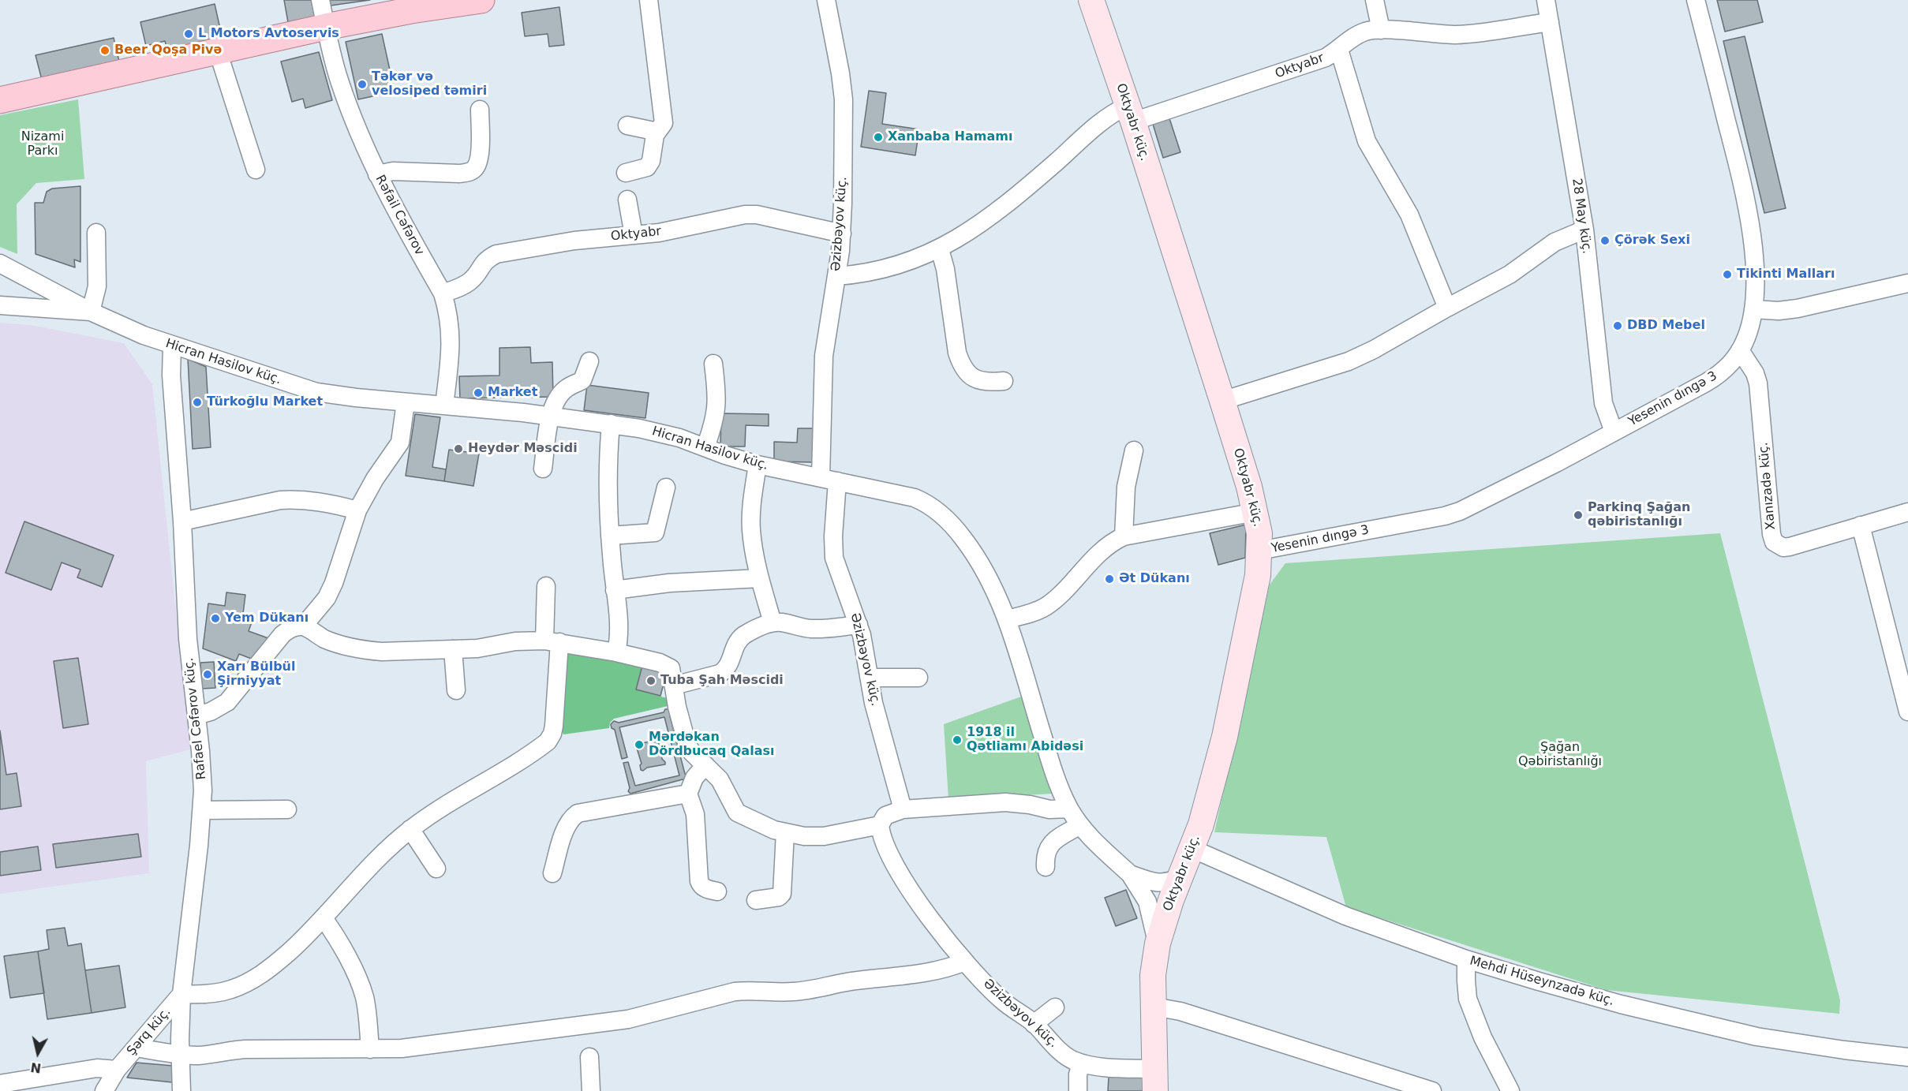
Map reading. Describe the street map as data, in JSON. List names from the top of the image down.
{
  "streets": {
    "street": [
      "Oktyabr",
      "Oktyabr küç.",
      "Rəfail Cəfərov",
      "28 May küç.",
      "Əzizbəyov küç.",
      "Hicran Hasilov küç.",
      "Yesenin dıngə 3",
      "Xanızadə küç.",
      "Rafael Cəfərov küç.",
      "Mehdi Hüseynzadə küç.",
      "Şərq küç."
    ]
  },
  "crossings": [
    ["Oktyabr", "Oktyabr küç."],
    ["Oktyabr", "Rəfail Cəfərov"],
    ["Oktyabr", "28 May küç."],
    ["Oktyabr", "Əzizbəyov küç."],
    ["Oktyabr küç.", "Əzizbəyov küç."],
    ["Oktyabr küç.", "Yesenin dıngə 3"],
    ["Oktyabr küç.", "Mehdi Hüseynzadə küç."],
    ["Rəfail Cəfərov", "Hicran Hasilov küç."],
    ["28 May küç.", "Yesenin dıngə 3"],
    ["Əzizbəyov küç.", "Hicran Hasilov küç."],
    ["Hicran Hasilov küç.", "Rafael Cəfərov küç."],
    ["Yesenin dıngə 3", "Xanızadə küç."],
    ["Rafael Cəfərov küç.", "Şərq küç."]
  ],
  "parks": ["Nizami Parkı", "Şağan Qəbiristanlığı"],
  "places": [
    "L Motors Avtoservis",
    "Beer Qoşa Pivə",
    "Təkər və velosiped təmiri",
    "Xanbaba Hamamı",
    "Çörək Sexi",
    "Tikinti Malları",
    "DBD Mebel",
    "Market",
    "Türkoğlu Market",
    "Heydər Məscidi",
    "Parkinq Şağan qəbiristanlığı",
    "Ət Dükanı",
    "Yem Dükanı",
    "Xarı Bülbül Şirniyyat",
    "Tuba Şah Məscidi",
    "1918 il Qətliamı Abidəsi",
    "Mərdəkan Dördbucaq Qalası"
  ],
  "north": "bottom"
}
